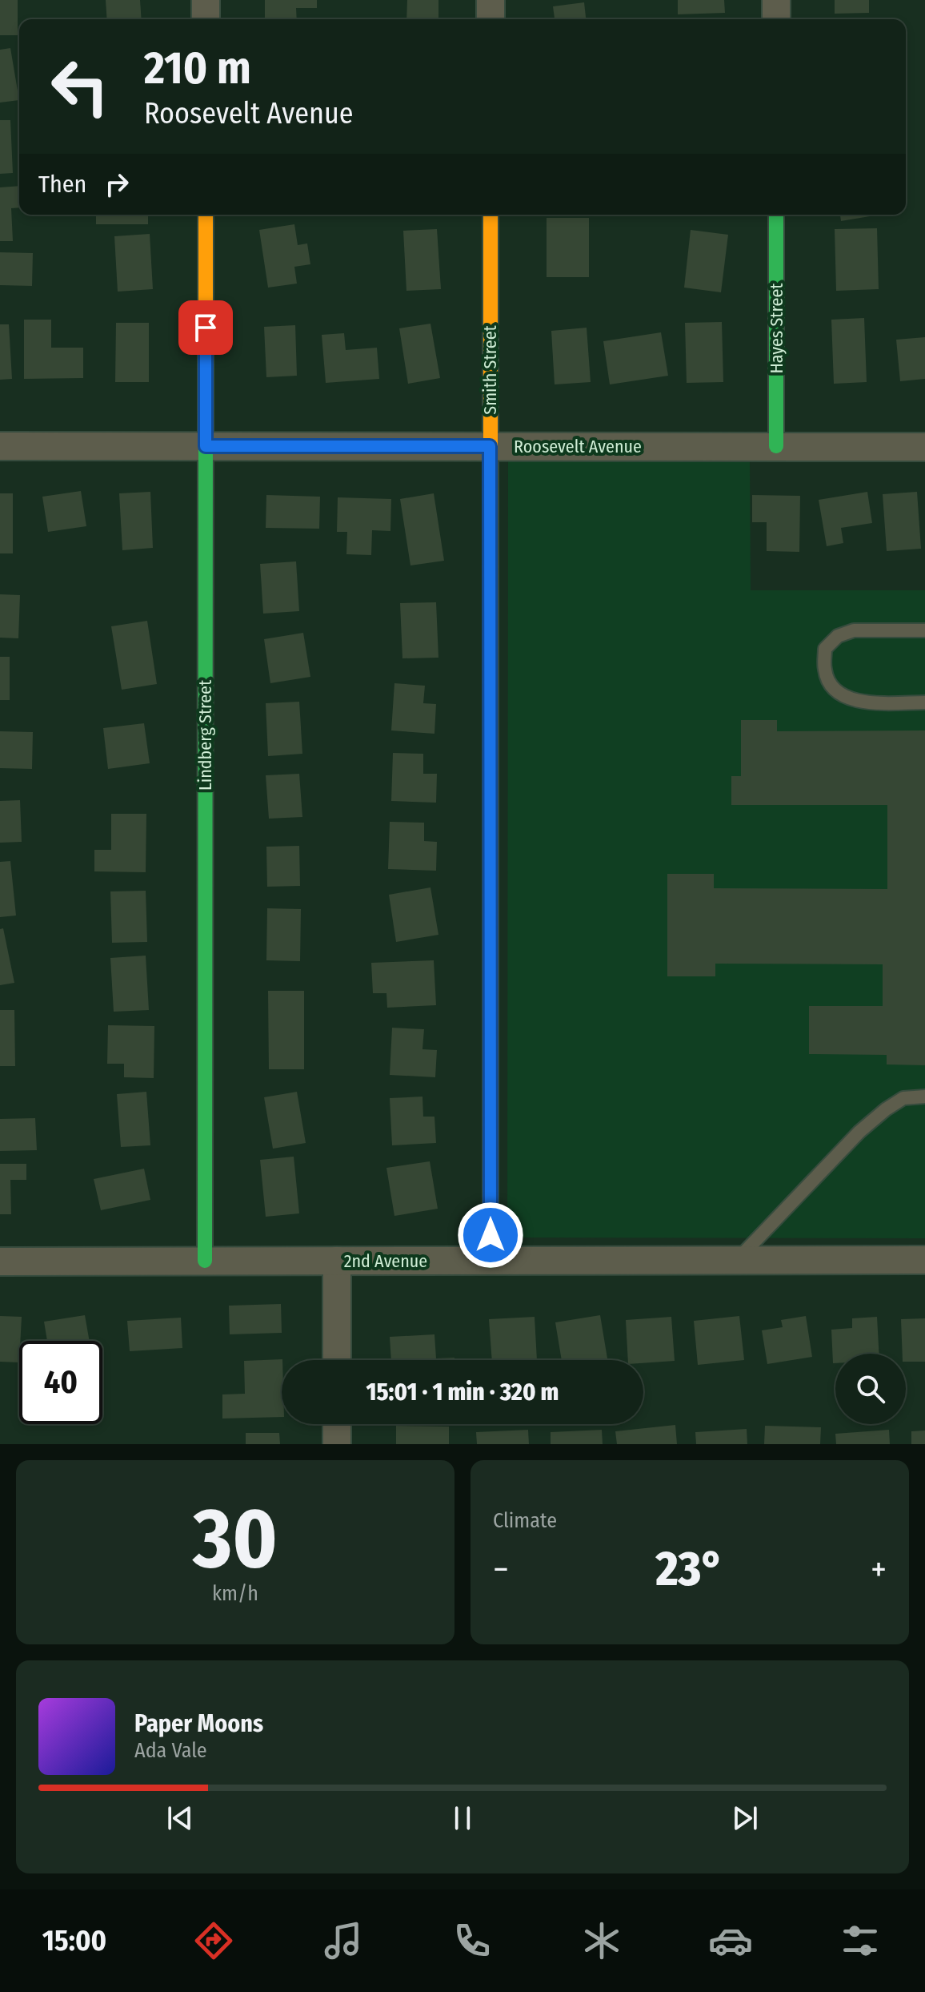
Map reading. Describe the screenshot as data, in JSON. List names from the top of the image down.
{
  "streets": {
    "street": [
      "Hayes Street",
      "Smith Street",
      "Roosevelt Avenue",
      "Lindberg Street",
      "2nd Avenue"
    ]
  },
  "crossings": [
    ["Hayes Street", "Roosevelt Avenue"],
    ["Smith Street", "Roosevelt Avenue"],
    ["Smith Street", "2nd Avenue"],
    ["Roosevelt Avenue", "Lindberg Street"],
    ["Lindberg Street", "2nd Avenue"]
  ],
  "page": {
    "turn": ["210 m", "Roosevelt Avenue"],
    "then": "Then",
    "limit": "40",
    "trip": "15:01 · 1 min · 320 m",
    "tile": [
      ["30", "km/h"],
      "Climate"
    ],
    "heat": ["−", "23°", "+"],
    "song": ["Paper Moons", "Ada Vale"],
    "tabs": "15:00"
  }
}
